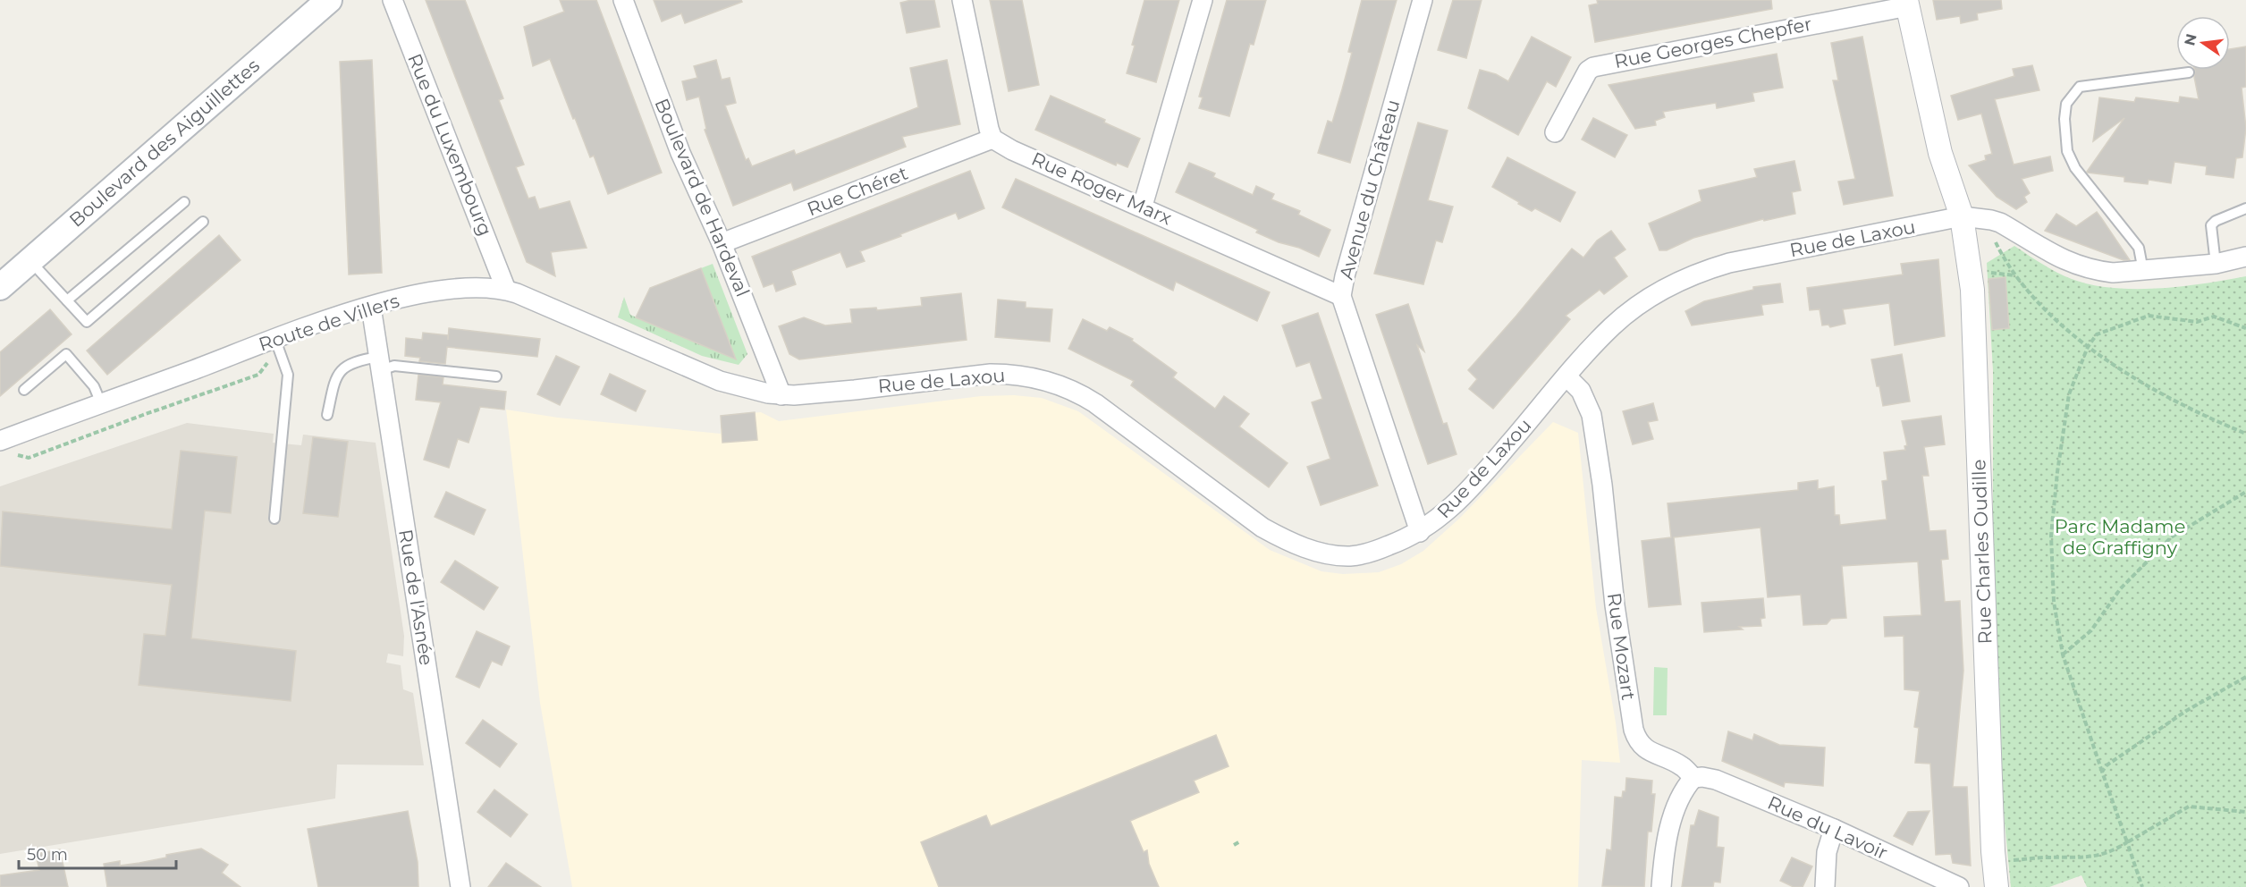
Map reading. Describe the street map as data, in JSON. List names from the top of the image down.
{
  "streets": {
    "main road": ["Boulevard des Aiguillettes"],
    "street": [
      "Rue Georges Chepfer",
      "Rue du Luxembourg",
      "Rue Roger Marx",
      "Avenue du Château",
      "Rue Chéret",
      "Boulevard de Hardeval",
      "Rue de Laxou",
      "Route de Villers",
      "Rue Charles Oudille",
      "Rue de l'Asnée",
      "Rue Mozart",
      "Rue du Lavoir"
    ]
  },
  "crossings": [
    ["Rue Georges Chepfer", "Rue Charles Oudille"],
    ["Rue du Luxembourg", "Route de Villers"],
    ["Rue Roger Marx", "Avenue du Château"],
    ["Rue Roger Marx", "Rue Chéret"],
    ["Avenue du Château", "Rue de Laxou"],
    ["Rue Chéret", "Boulevard de Hardeval"],
    ["Boulevard de Hardeval", "Rue de Laxou"],
    ["Boulevard de Hardeval", "Route de Villers"],
    ["Rue de Laxou", "Route de Villers"],
    ["Rue de Laxou", "Rue Charles Oudille"],
    ["Rue de Laxou", "Rue Mozart"],
    ["Route de Villers", "Rue de l'Asnée"],
    ["Rue Mozart", "Rue du Lavoir"]
  ],
  "parks": ["Parc Madame de Graffigny"],
  "scale_bar": "50 m",
  "north": "left"
}
